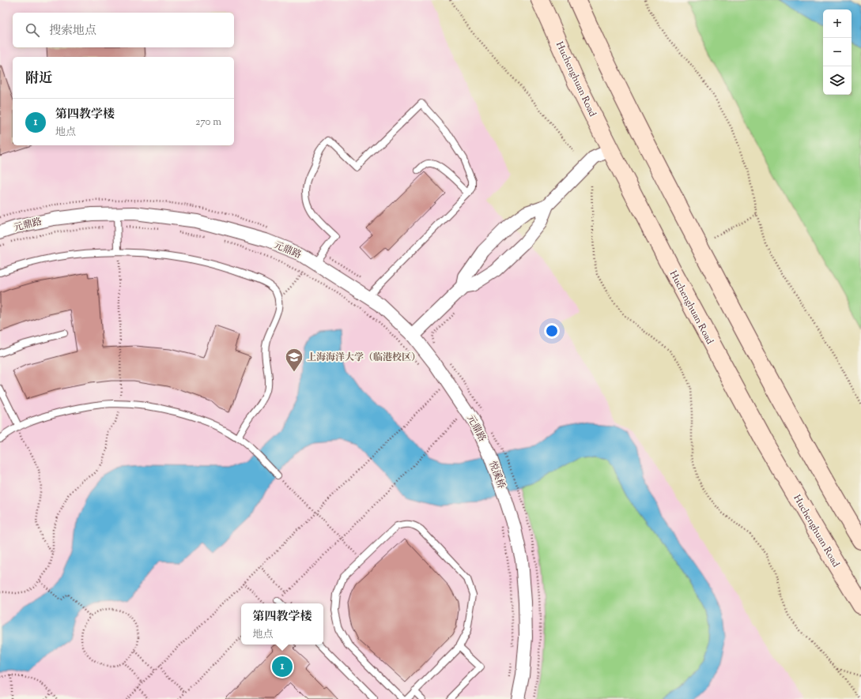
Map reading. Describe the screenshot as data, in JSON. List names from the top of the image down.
{
  "streets": {
    "main road": ["Huchenghuan Road"],
    "street": ["元鼎路", "悦溪桥"]
  },
  "crossings": [
    ["元鼎路", "悦溪桥"]
  ],
  "places": {
    "school or university": ["上海海洋大学（临港校区）"]
  },
  "page": {
    "map_buttons": ["+", "−"],
    "search": "搜索地点",
    "heading": "附近",
    "list": [
      {
        "mark": "1",
        "name": "第四教学楼",
        "note": "地点",
        "value": "270 m"
      }
    ],
    "popup": ["第四教学楼", "地点"],
    "pins": "1"
  }
}
